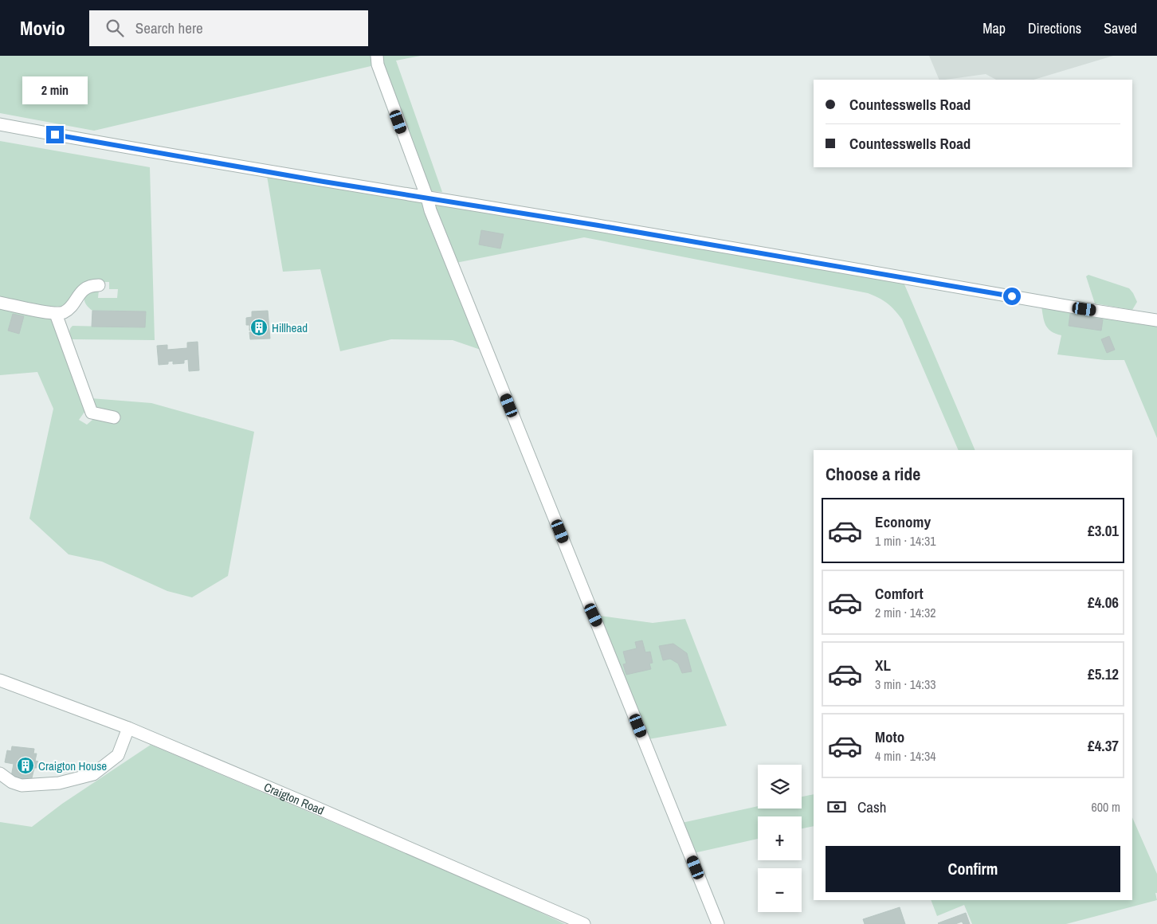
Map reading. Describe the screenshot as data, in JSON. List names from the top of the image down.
{
  "streets": {
    "street": ["Craigton Road"]
  },
  "places": {
    "building": ["Hillhead", "Craigton House"]
  },
  "page": {
    "header": "Movio",
    "search": "Search here",
    "nav": ["Map", "Directions", "Saved"],
    "bubble": "2 min",
    "banner": ["Countesswells Road", "Countesswells Road"],
    "heading": "Choose a ride",
    "list": [
      {
        "name": "Economy",
        "note": "1 min · 14:31",
        "value": "£3.01"
      },
      {
        "name": "Comfort",
        "note": "2 min · 14:32",
        "value": "£4.06"
      },
      {
        "name": "XL",
        "note": "3 min · 14:33",
        "value": "£5.12"
      },
      {
        "name": "Moto",
        "note": "4 min · 14:34",
        "value": "£4.37"
      }
    ],
    "map_buttons": ["+", "−"],
    "pay": ["Cash", "600 m"],
    "buttons": "Confirm"
  }
}
